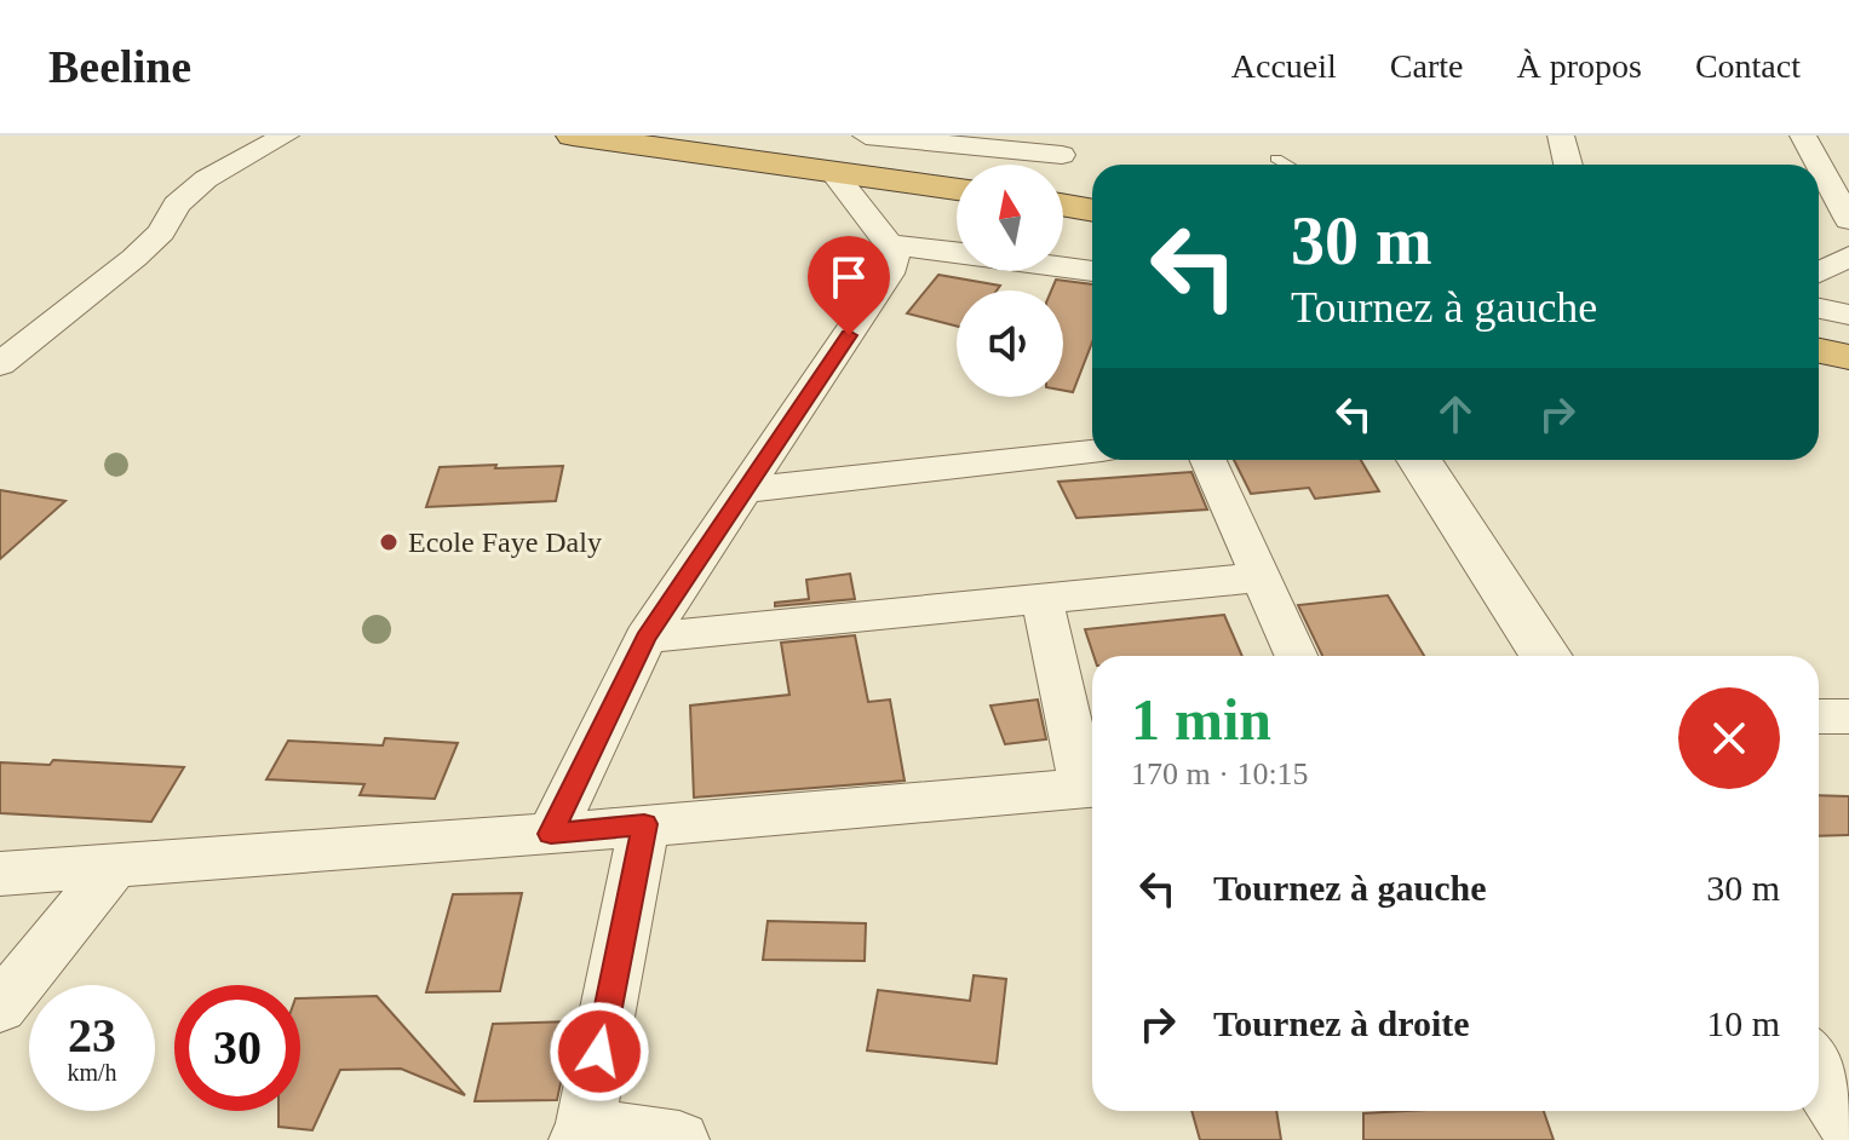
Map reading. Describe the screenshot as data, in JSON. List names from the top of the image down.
{
  "places": ["Ecole Faye Daly"],
  "north": "top",
  "page": {
    "header": "Beeline",
    "nav": [
      "Accueil",
      "Carte",
      "À propos",
      "Contact"
    ],
    "turn": ["30 m", "Tournez à gauche"],
    "heading": ["1 min", "170 m · 10:15"],
    "list": [
      {
        "name": "Tournez à gauche",
        "value": "30 m"
      },
      {
        "name": "Tournez à droite",
        "value": "10 m"
      }
    ],
    "speed": "23 km/h",
    "limit": "30"
  }
}
